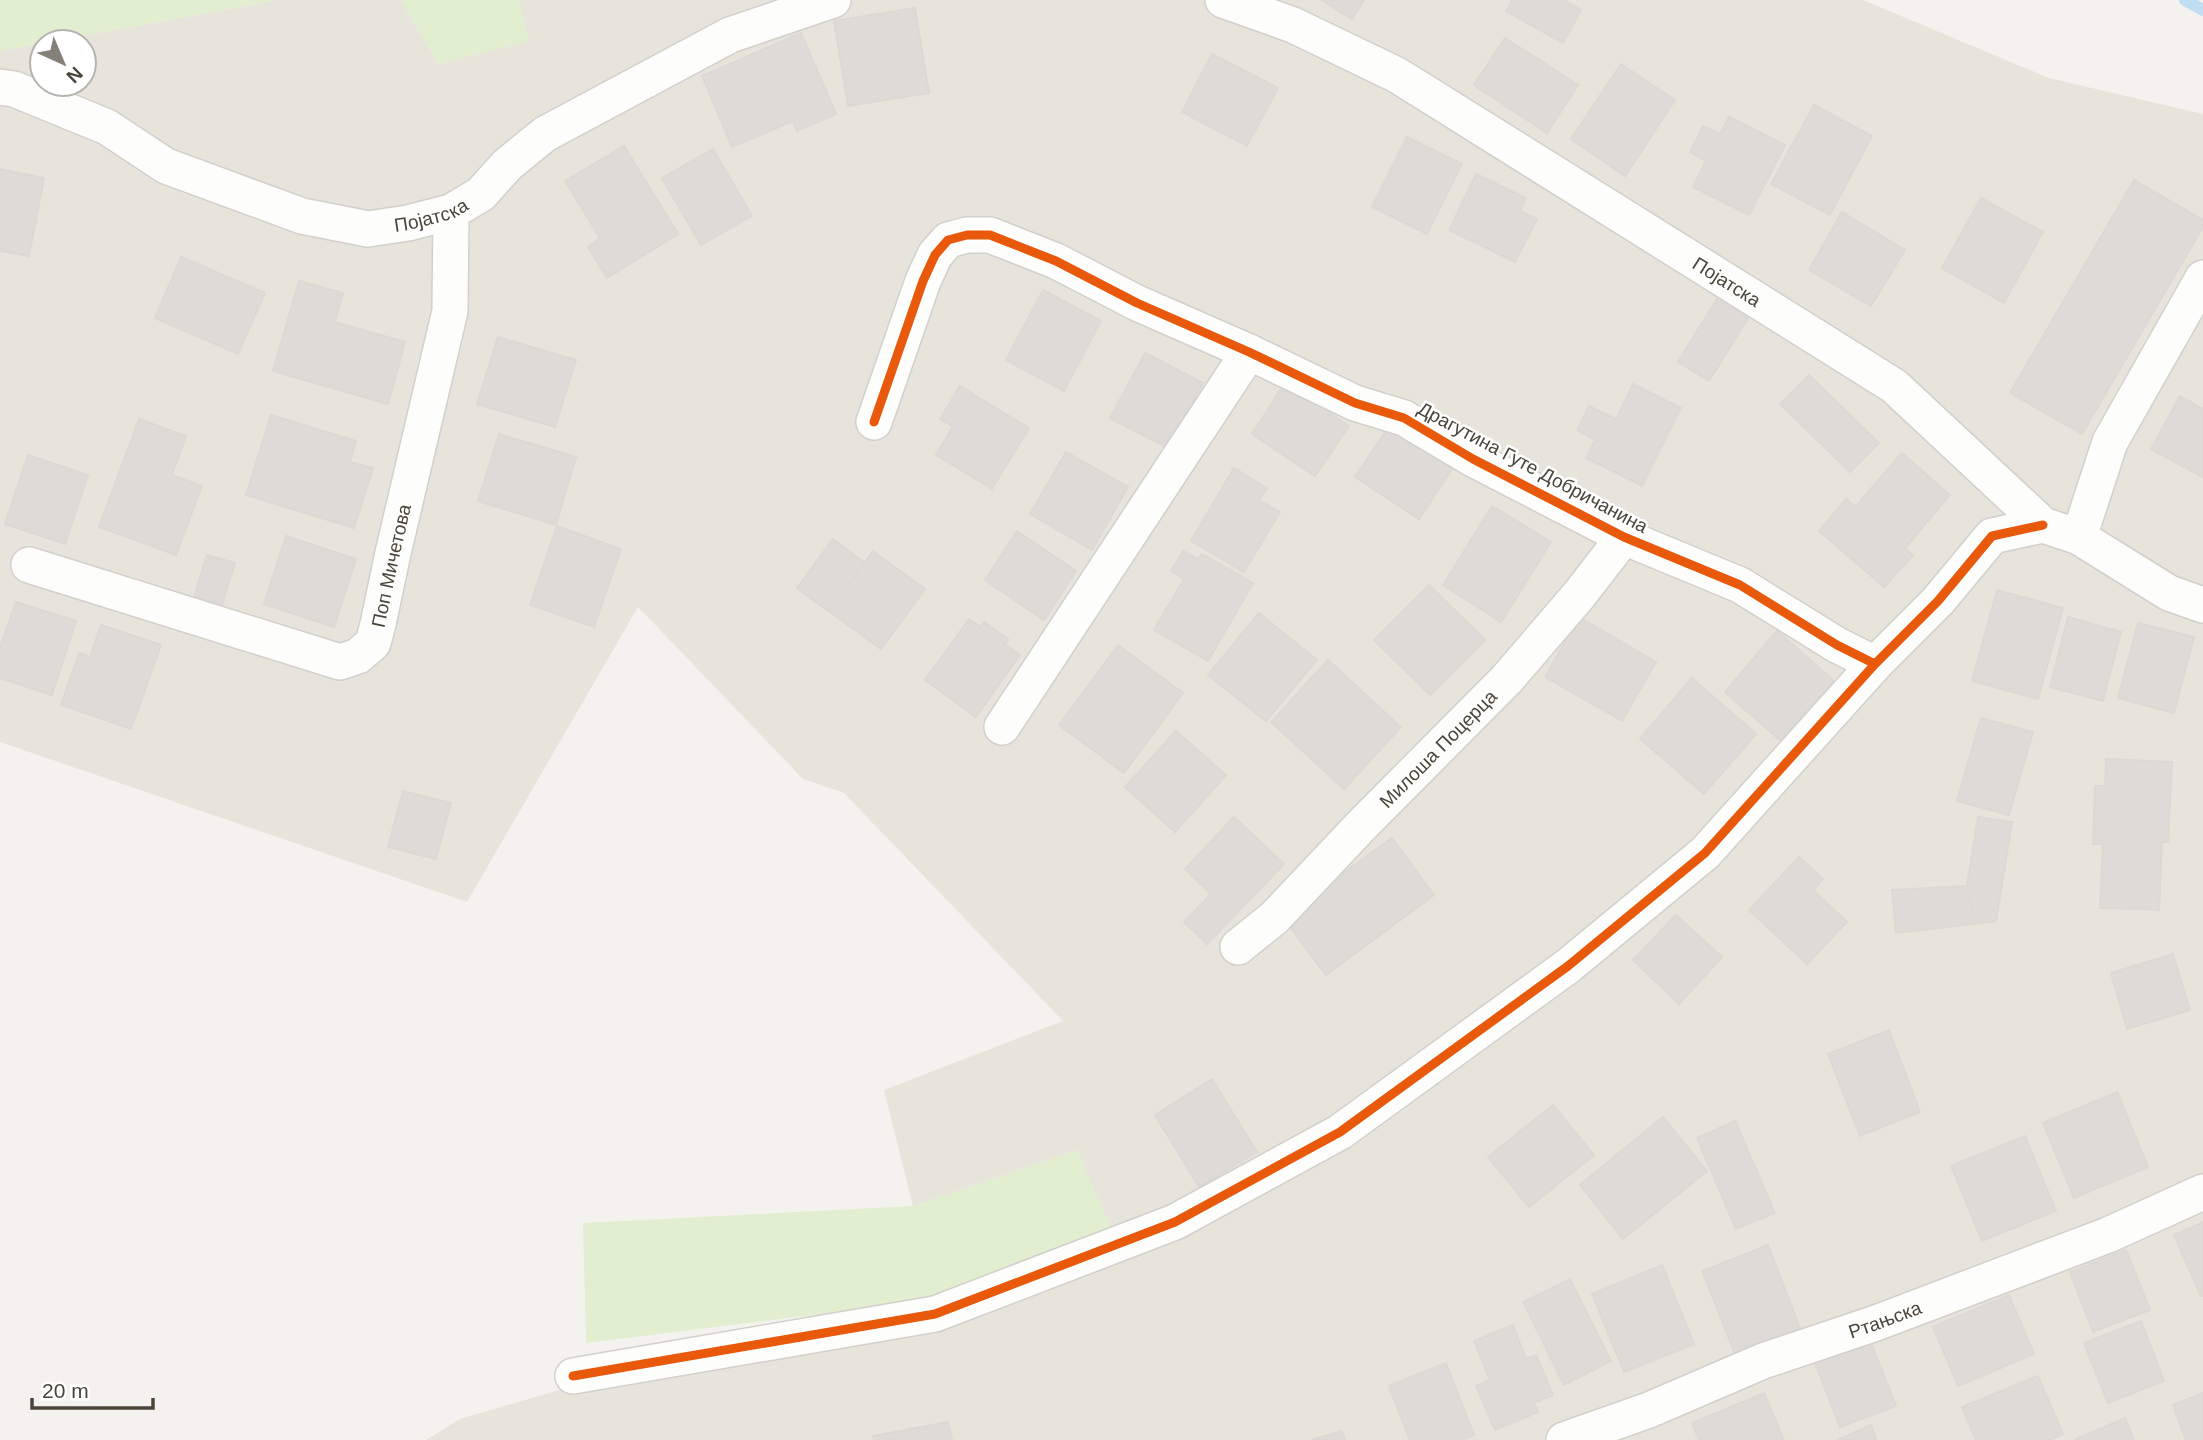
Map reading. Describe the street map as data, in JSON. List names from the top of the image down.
{
  "streets": {
    "street": [
      "Појатска",
      "Драгутина Гуте Добричанина",
      "Поп Мичетова",
      "Милоша Поцерца",
      "Ртањска"
    ]
  },
  "crossings": [
    ["Појатска", "Поп Мичетова"],
    ["Драгутина Гуте Добричанина", "Милоша Поцерца"]
  ],
  "scale_bar": "20 m",
  "north": "bottom right"
}
